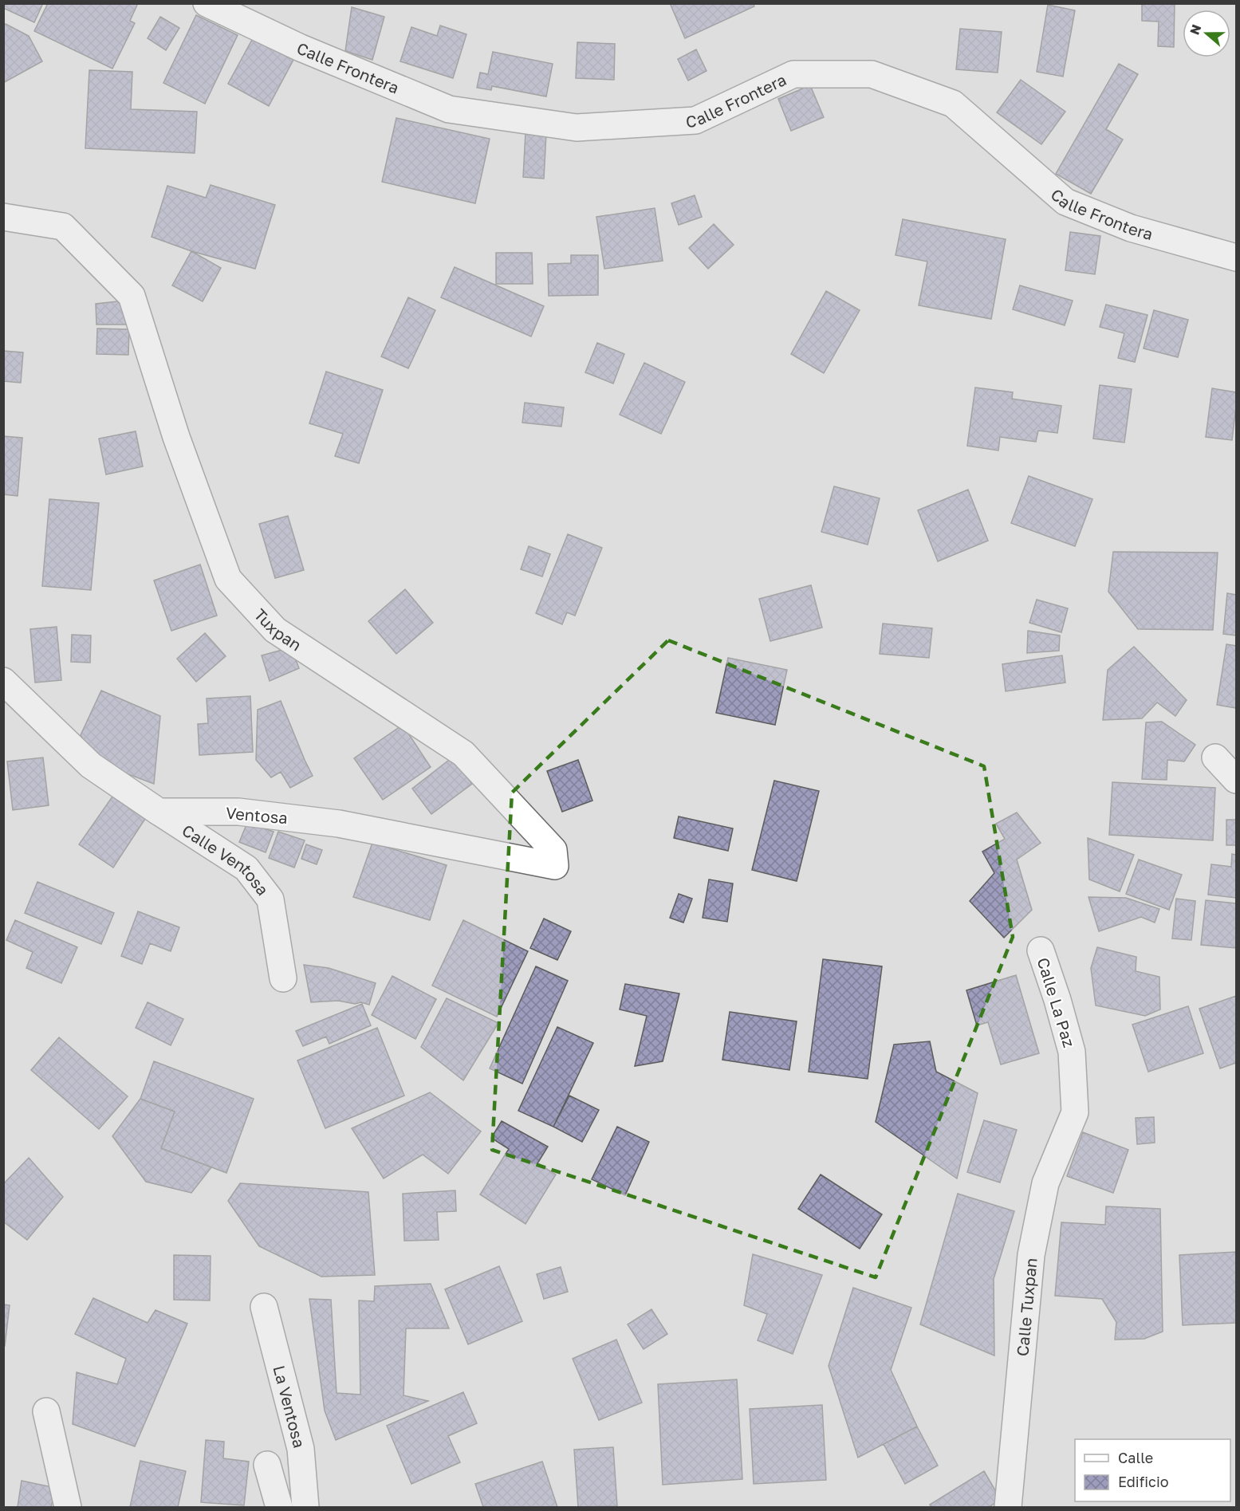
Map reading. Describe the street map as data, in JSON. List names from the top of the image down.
{
  "streets": {
    "street": [
      "Calle Frontera",
      "Tuxpan",
      "Ventosa",
      "Calle Ventosa",
      "Calle La Paz",
      "Calle Tuxpan",
      "La Ventosa"
    ]
  },
  "crossings": [
    ["Tuxpan", "Ventosa"],
    ["Ventosa", "Calle Ventosa"],
    ["Calle La Paz", "Calle Tuxpan"]
  ],
  "legend": ["Calle", "Edificio"],
  "north": "left"
}
